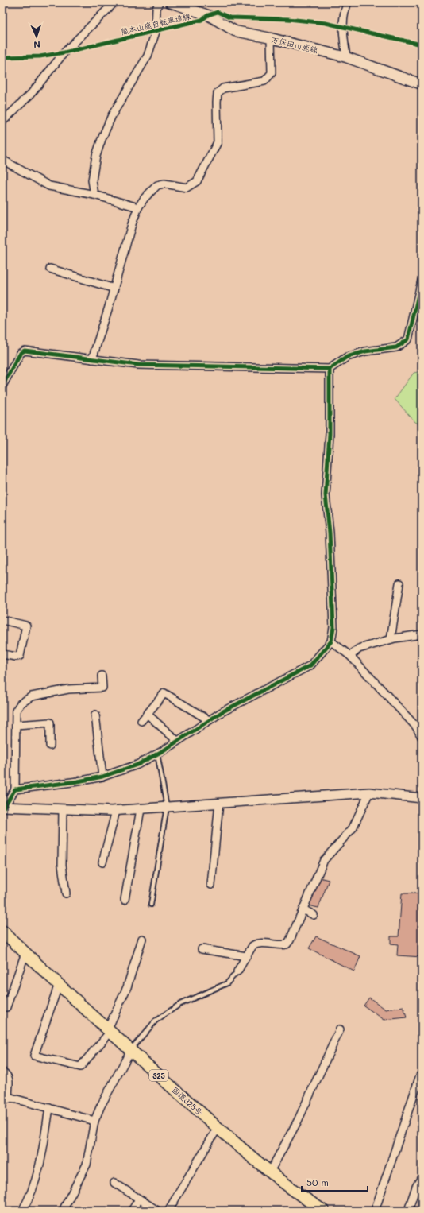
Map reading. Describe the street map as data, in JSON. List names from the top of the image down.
{
  "streets": {
    "highway": ["325", "国道325号"],
    "main road": ["方保田山鹿線"],
    "cycle path": ["熊本山鹿自転車道線"]
  },
  "scale_bar": "50 m",
  "north": "bottom"
}
